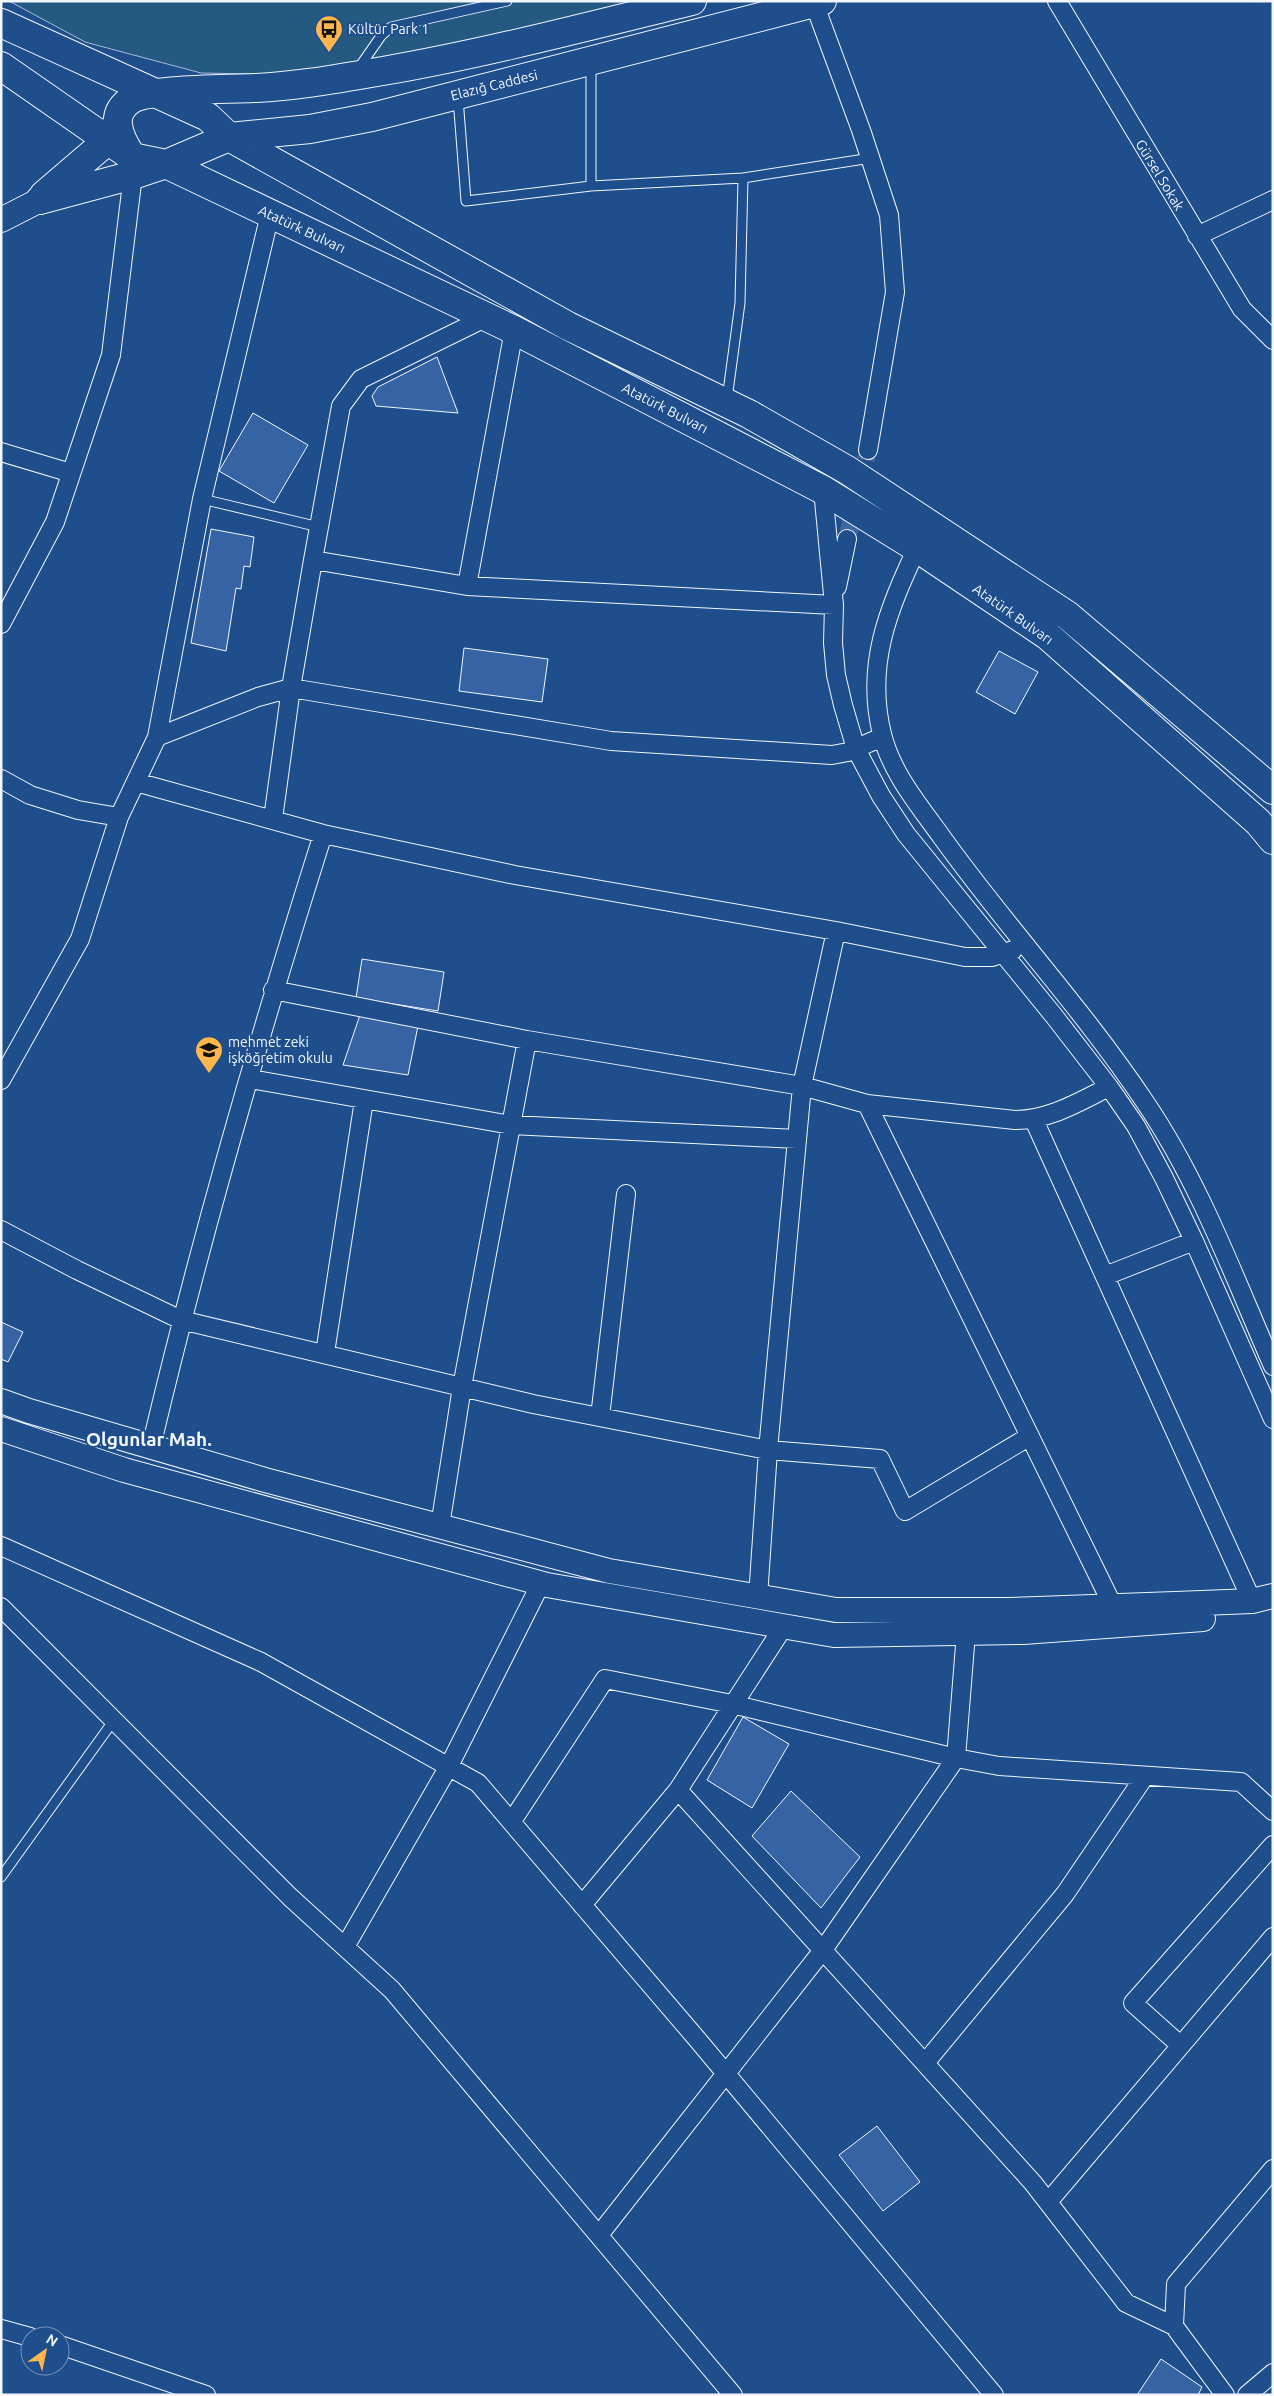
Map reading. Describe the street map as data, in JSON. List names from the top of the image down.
{
  "streets": {
    "main road": ["Elazığ Caddesi", "Atatürk Bulvarı"],
    "street": ["Gürsel Sokak"]
  },
  "crossings": [
    ["Elazığ Caddesi", "Atatürk Bulvarı"]
  ],
  "districts": ["Olgunlar Mah."],
  "places": {
    "bus stop": ["Kültür Park 1"],
    "school or university": ["mehmet zeki işköğretim okulu"]
  },
  "north": "top right"
}
